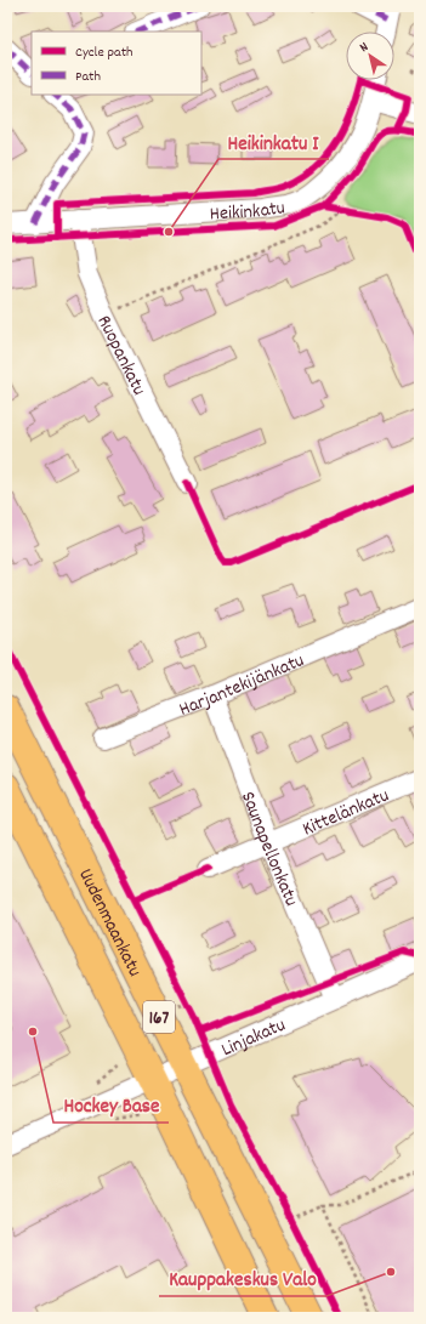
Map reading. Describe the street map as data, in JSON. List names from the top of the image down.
{
  "streets": {
    "main road": ["Uudenmaankatu", "167"],
    "street": [
      "Heikinkatu",
      "Ruopankatu",
      "Harjantekijänkatu",
      "Kittelänkatu",
      "Saunapellonkatu",
      "Linjakatu"
    ]
  },
  "crossings": [
    ["Heikinkatu", "Ruopankatu"],
    ["Harjantekijänkatu", "Saunapellonkatu"],
    ["Kittelänkatu", "Saunapellonkatu"],
    ["Saunapellonkatu", "Linjakatu"],
    ["Uudenmaankatu", "Linjakatu"]
  ],
  "places": ["Heikinkatu I", "Hockey Base", "Kauppakeskus Valo"],
  "legend": ["Cycle path", "Path"],
  "north": "top left"
}
